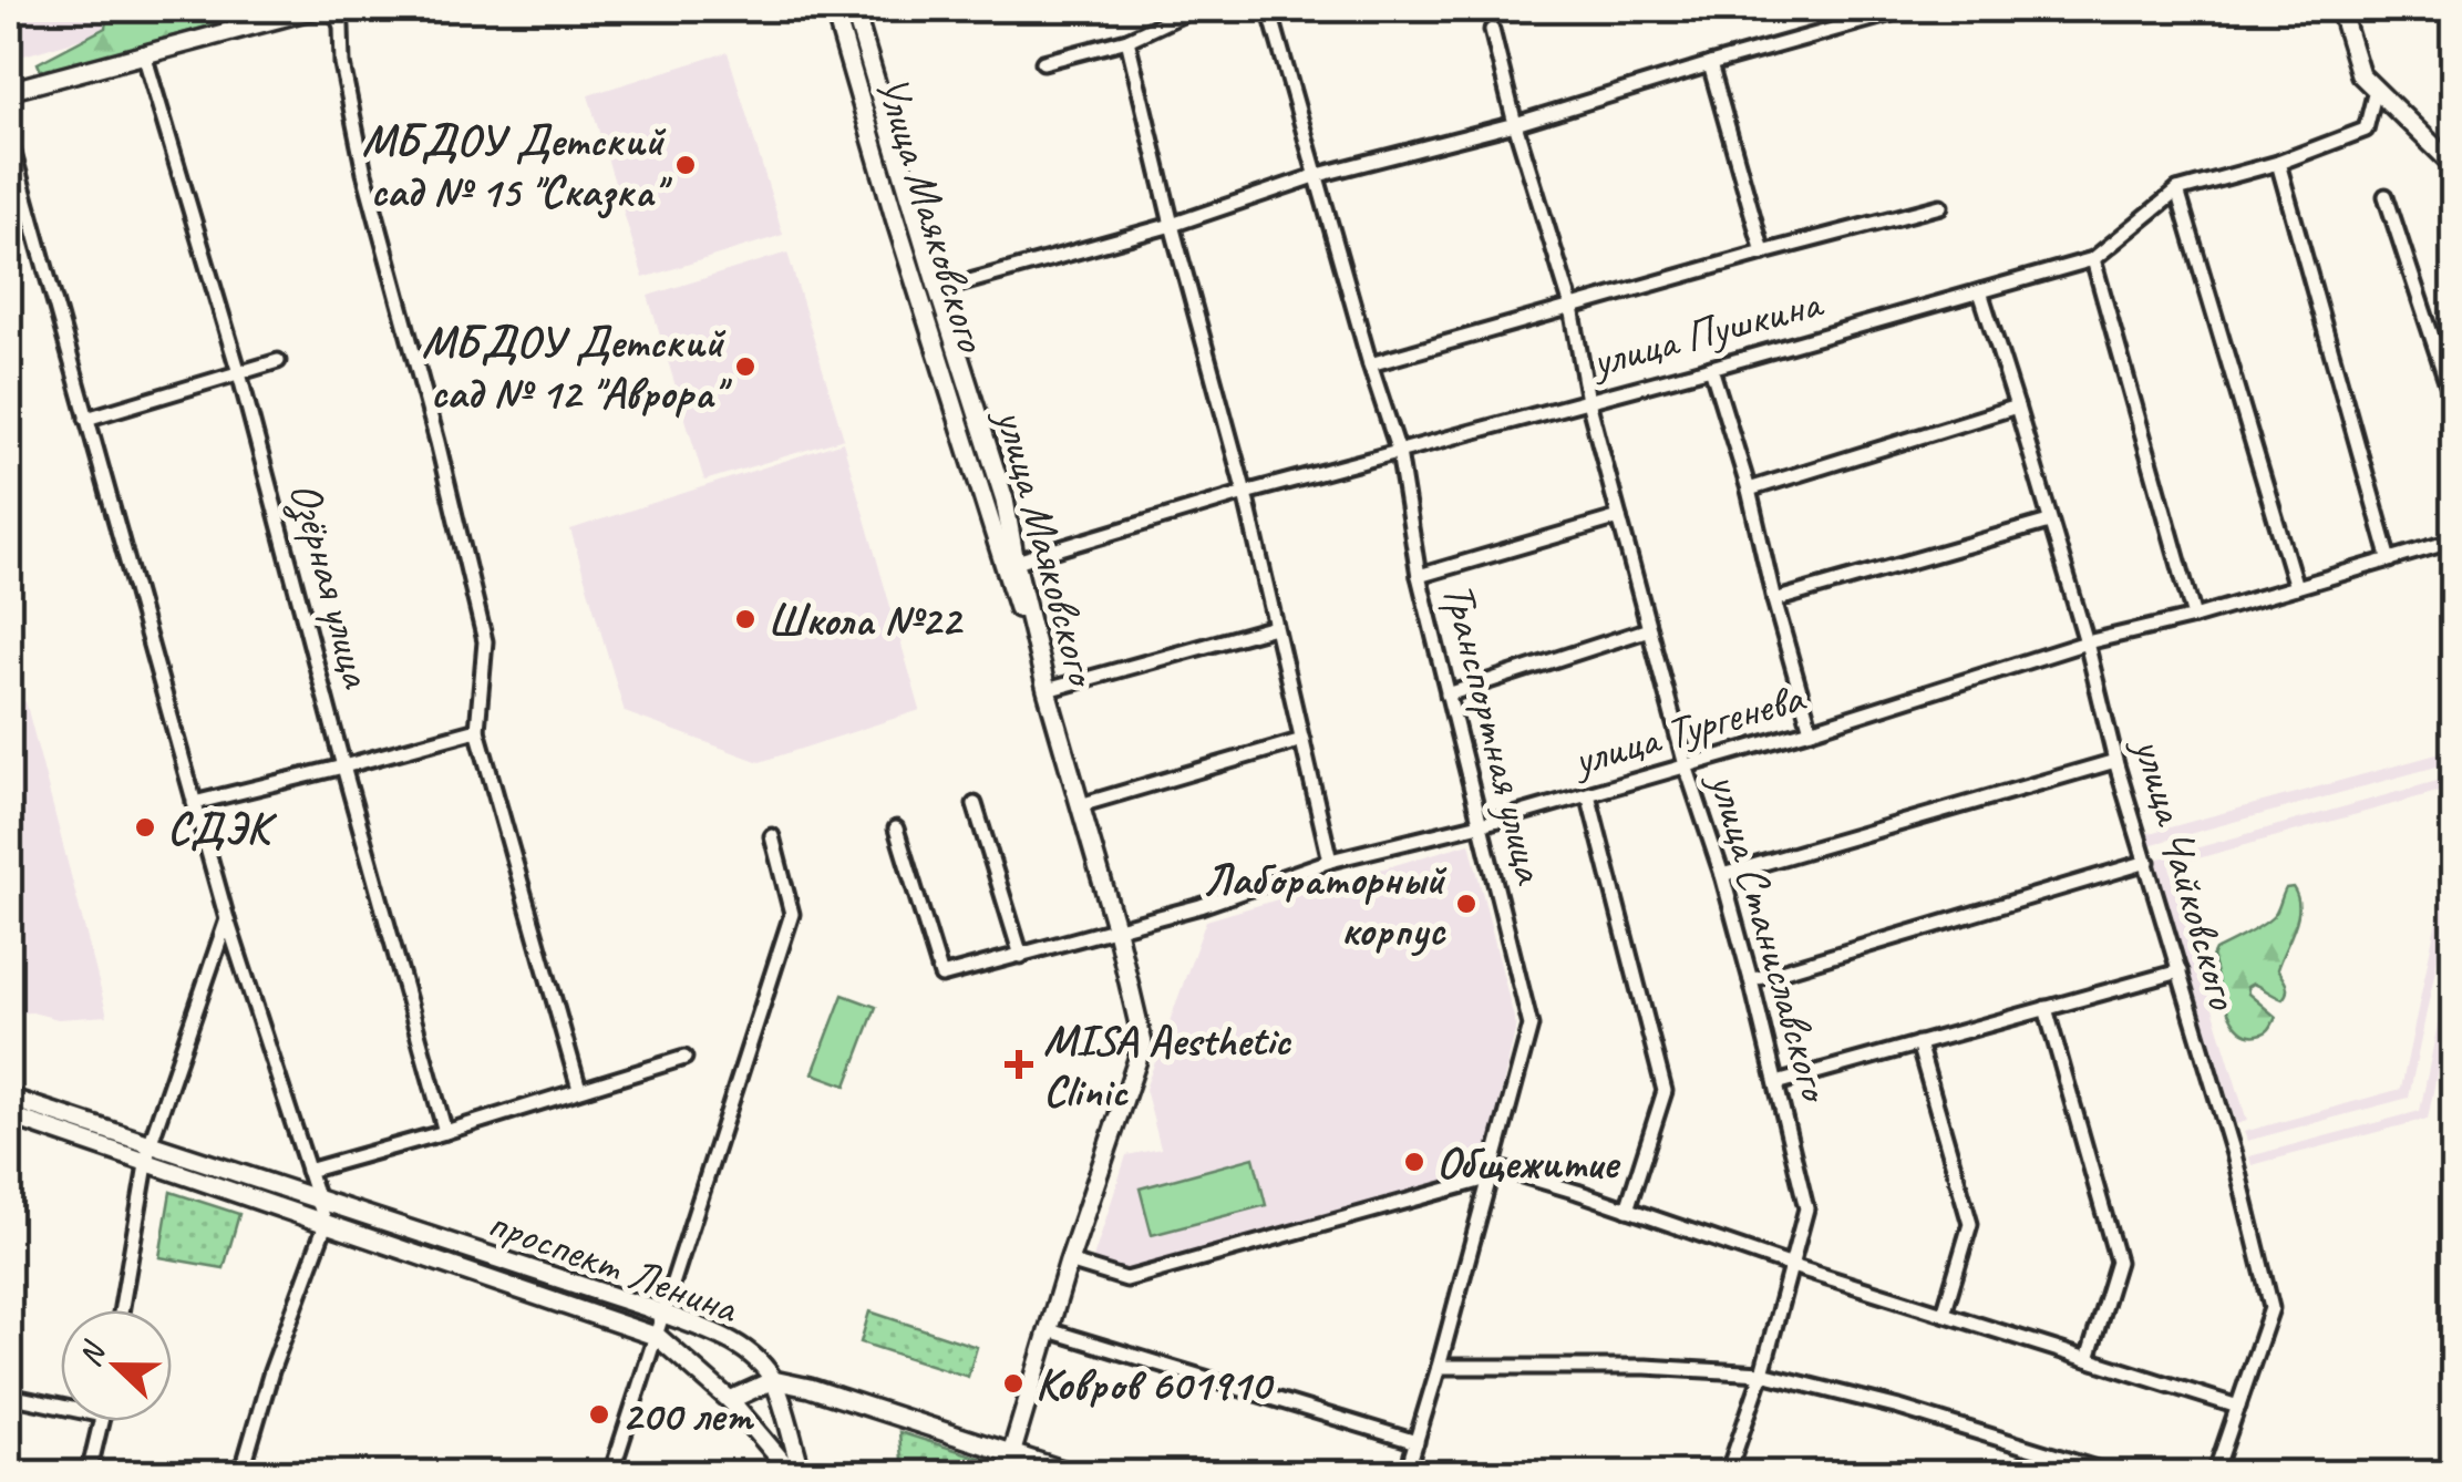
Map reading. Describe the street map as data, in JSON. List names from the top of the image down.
{
  "streets": {
    "street": [
      "Улица Маяковского",
      "улица Пушкина",
      "улица Маяковского",
      "Озёрная улица",
      "улица Тургенева",
      "Транспортная улица",
      "улица Чайковского",
      "улица Станиславского",
      "проспект Ленина"
    ]
  },
  "crossings": [
    ["Улица Маяковского", "улица Пушкина"],
    ["Улица Маяковского", "улица Маяковского"],
    ["улица Пушкина", "улица Маяковского"],
    ["улица Пушкина", "Транспортная улица"],
    ["улица Пушкина", "улица Чайковского"],
    ["улица Пушкина", "улица Станиславского"],
    ["улица Маяковского", "улица Тургенева"],
    ["улица Тургенева", "Транспортная улица"],
    ["улица Тургенева", "улица Чайковского"],
    ["улица Тургенева", "улица Станиславского"]
  ],
  "places": {
    "other": [
      "МБДОУ Детский сад № 15 \"Сказка\"",
      "МБДОУ Детский сад № 12 \"Аврора\"",
      "Школа №22",
      "СДЭК",
      "Лабораторный корпус",
      "Общежитие",
      "Ковров 601910",
      "200 лет"
    ],
    "health": ["MISA Aesthetic Clinic"]
  },
  "north": "left"
}
